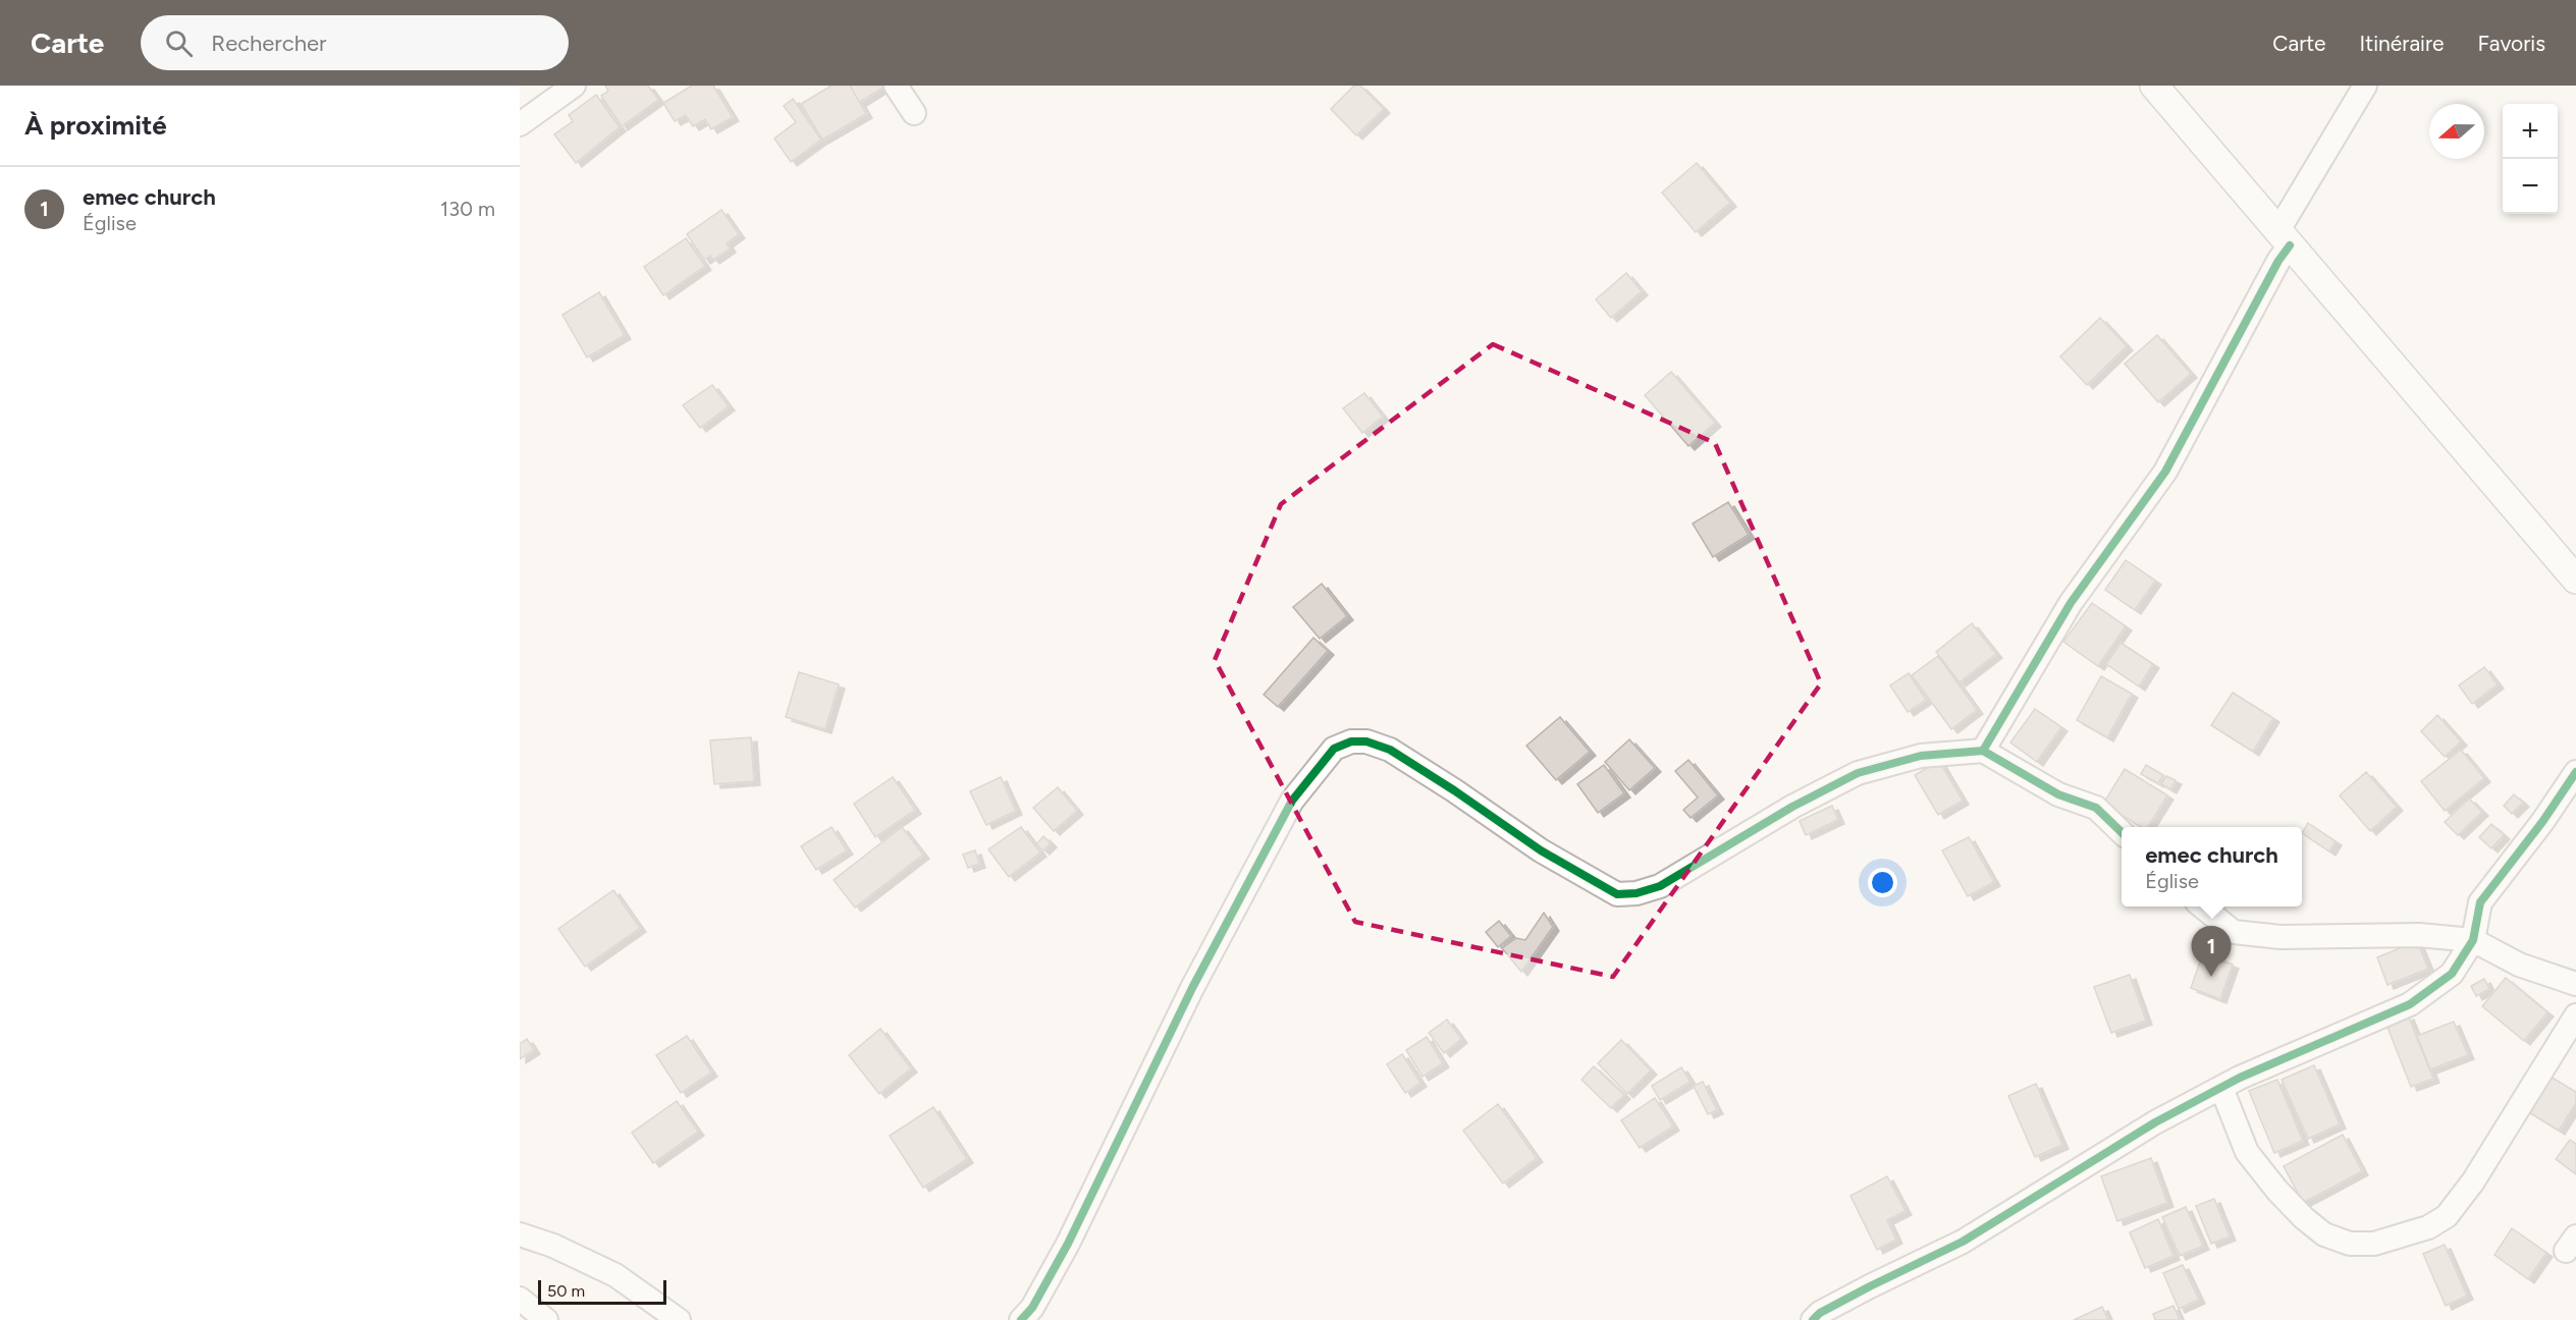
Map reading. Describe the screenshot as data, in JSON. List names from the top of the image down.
{
  "scale_bar": "50 m",
  "north": "left",
  "page": {
    "header": "Carte",
    "search": "Rechercher",
    "nav": ["Carte", "Itinéraire", "Favoris"],
    "heading": "À proximité",
    "map_buttons": ["+", "−"],
    "list": [
      {
        "mark": "1",
        "name": "emec church",
        "note": "Église",
        "value": "130 m"
      }
    ],
    "popup": ["emec church", "Église"],
    "pins": "1",
    "scale": "50 m"
  }
}
